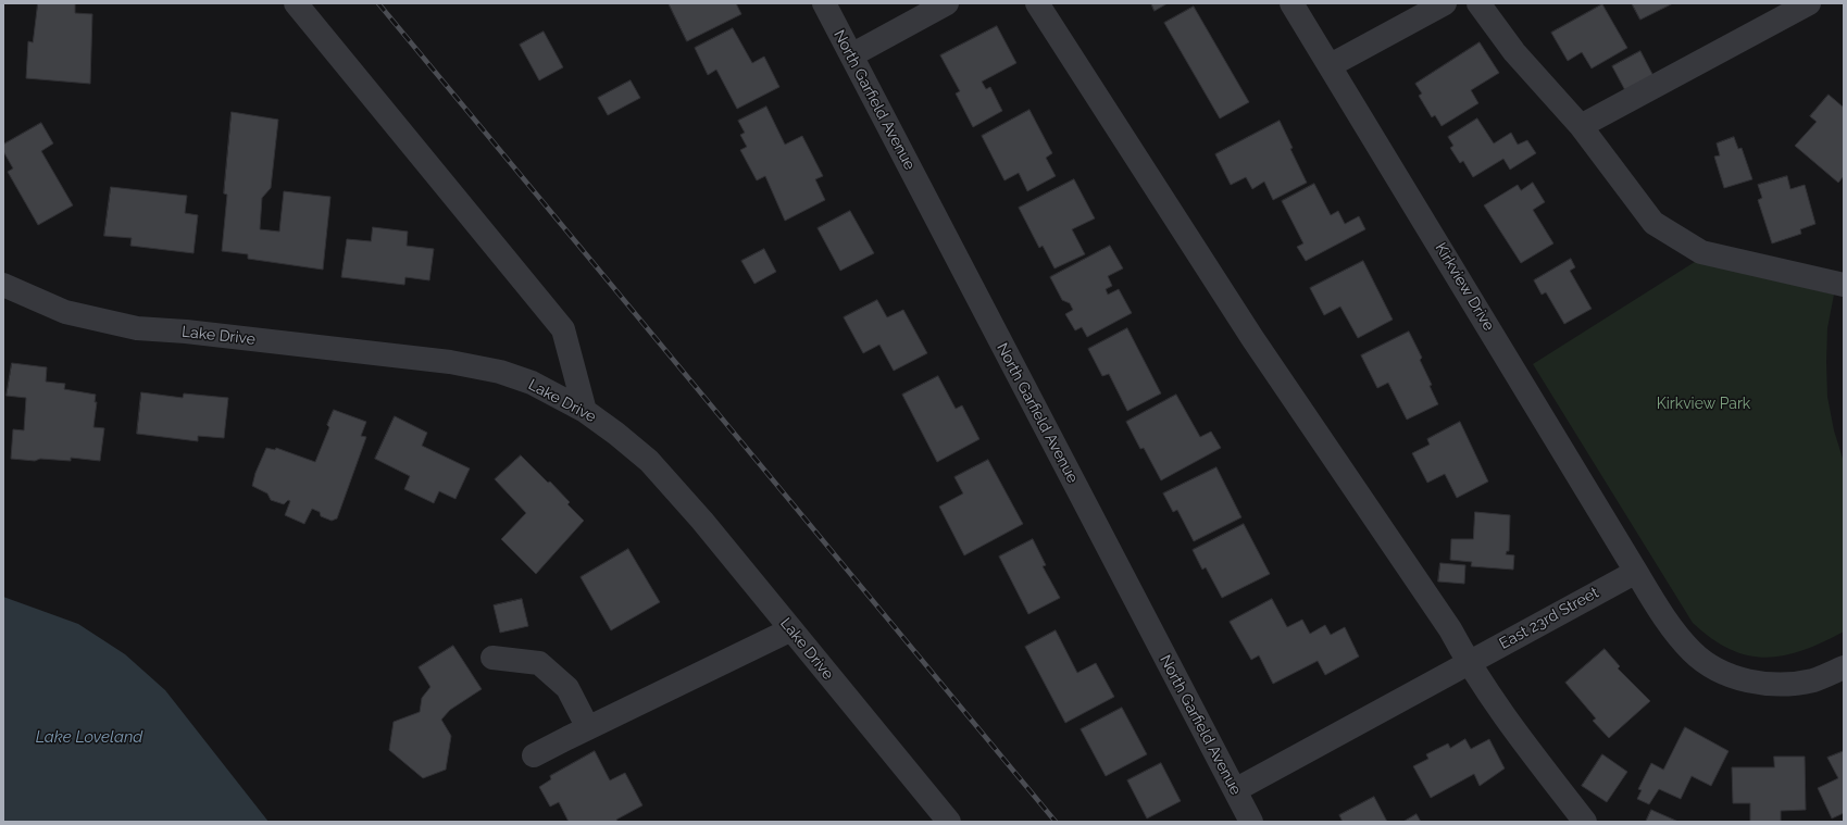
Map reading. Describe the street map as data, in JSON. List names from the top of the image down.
{
  "streets": {
    "street": [
      "North Garfield Avenue",
      "Kirkview Drive",
      "Lake Drive",
      "East 23rd Street"
    ]
  },
  "crossings": [
    ["North Garfield Avenue", "East 23rd Street"],
    ["Kirkview Drive", "East 23rd Street"]
  ],
  "water": ["Lake Loveland"],
  "parks": ["Kirkview Park"]
}
